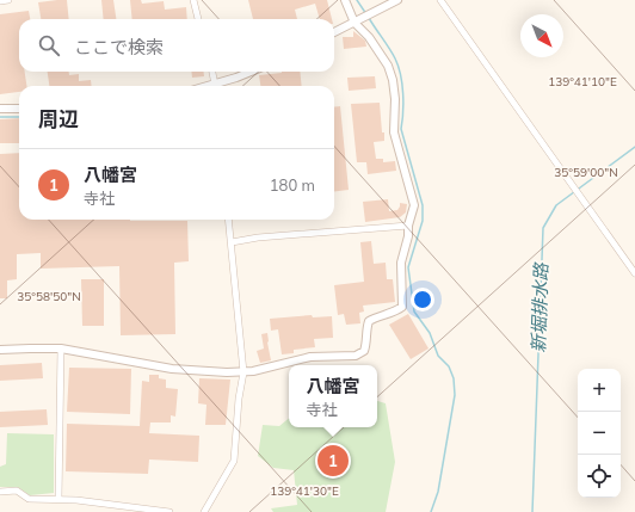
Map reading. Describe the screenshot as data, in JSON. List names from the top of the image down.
{
  "water": ["新堀排水路"],
  "north": "bottom right",
  "page": {
    "search": "ここで検索",
    "heading": "周辺",
    "list": [
      {
        "mark": "1",
        "name": "八幡宮",
        "note": "寺社",
        "value": "180 m"
      }
    ],
    "popup": ["八幡宮", "寺社"],
    "map_buttons": ["+", "−"],
    "pins": "1"
  },
  "coordinates": [
    "139°41'10\"E",
    "35°59'00\"N",
    "35°58'50\"N",
    "139°41'30\"E"
  ]
}
